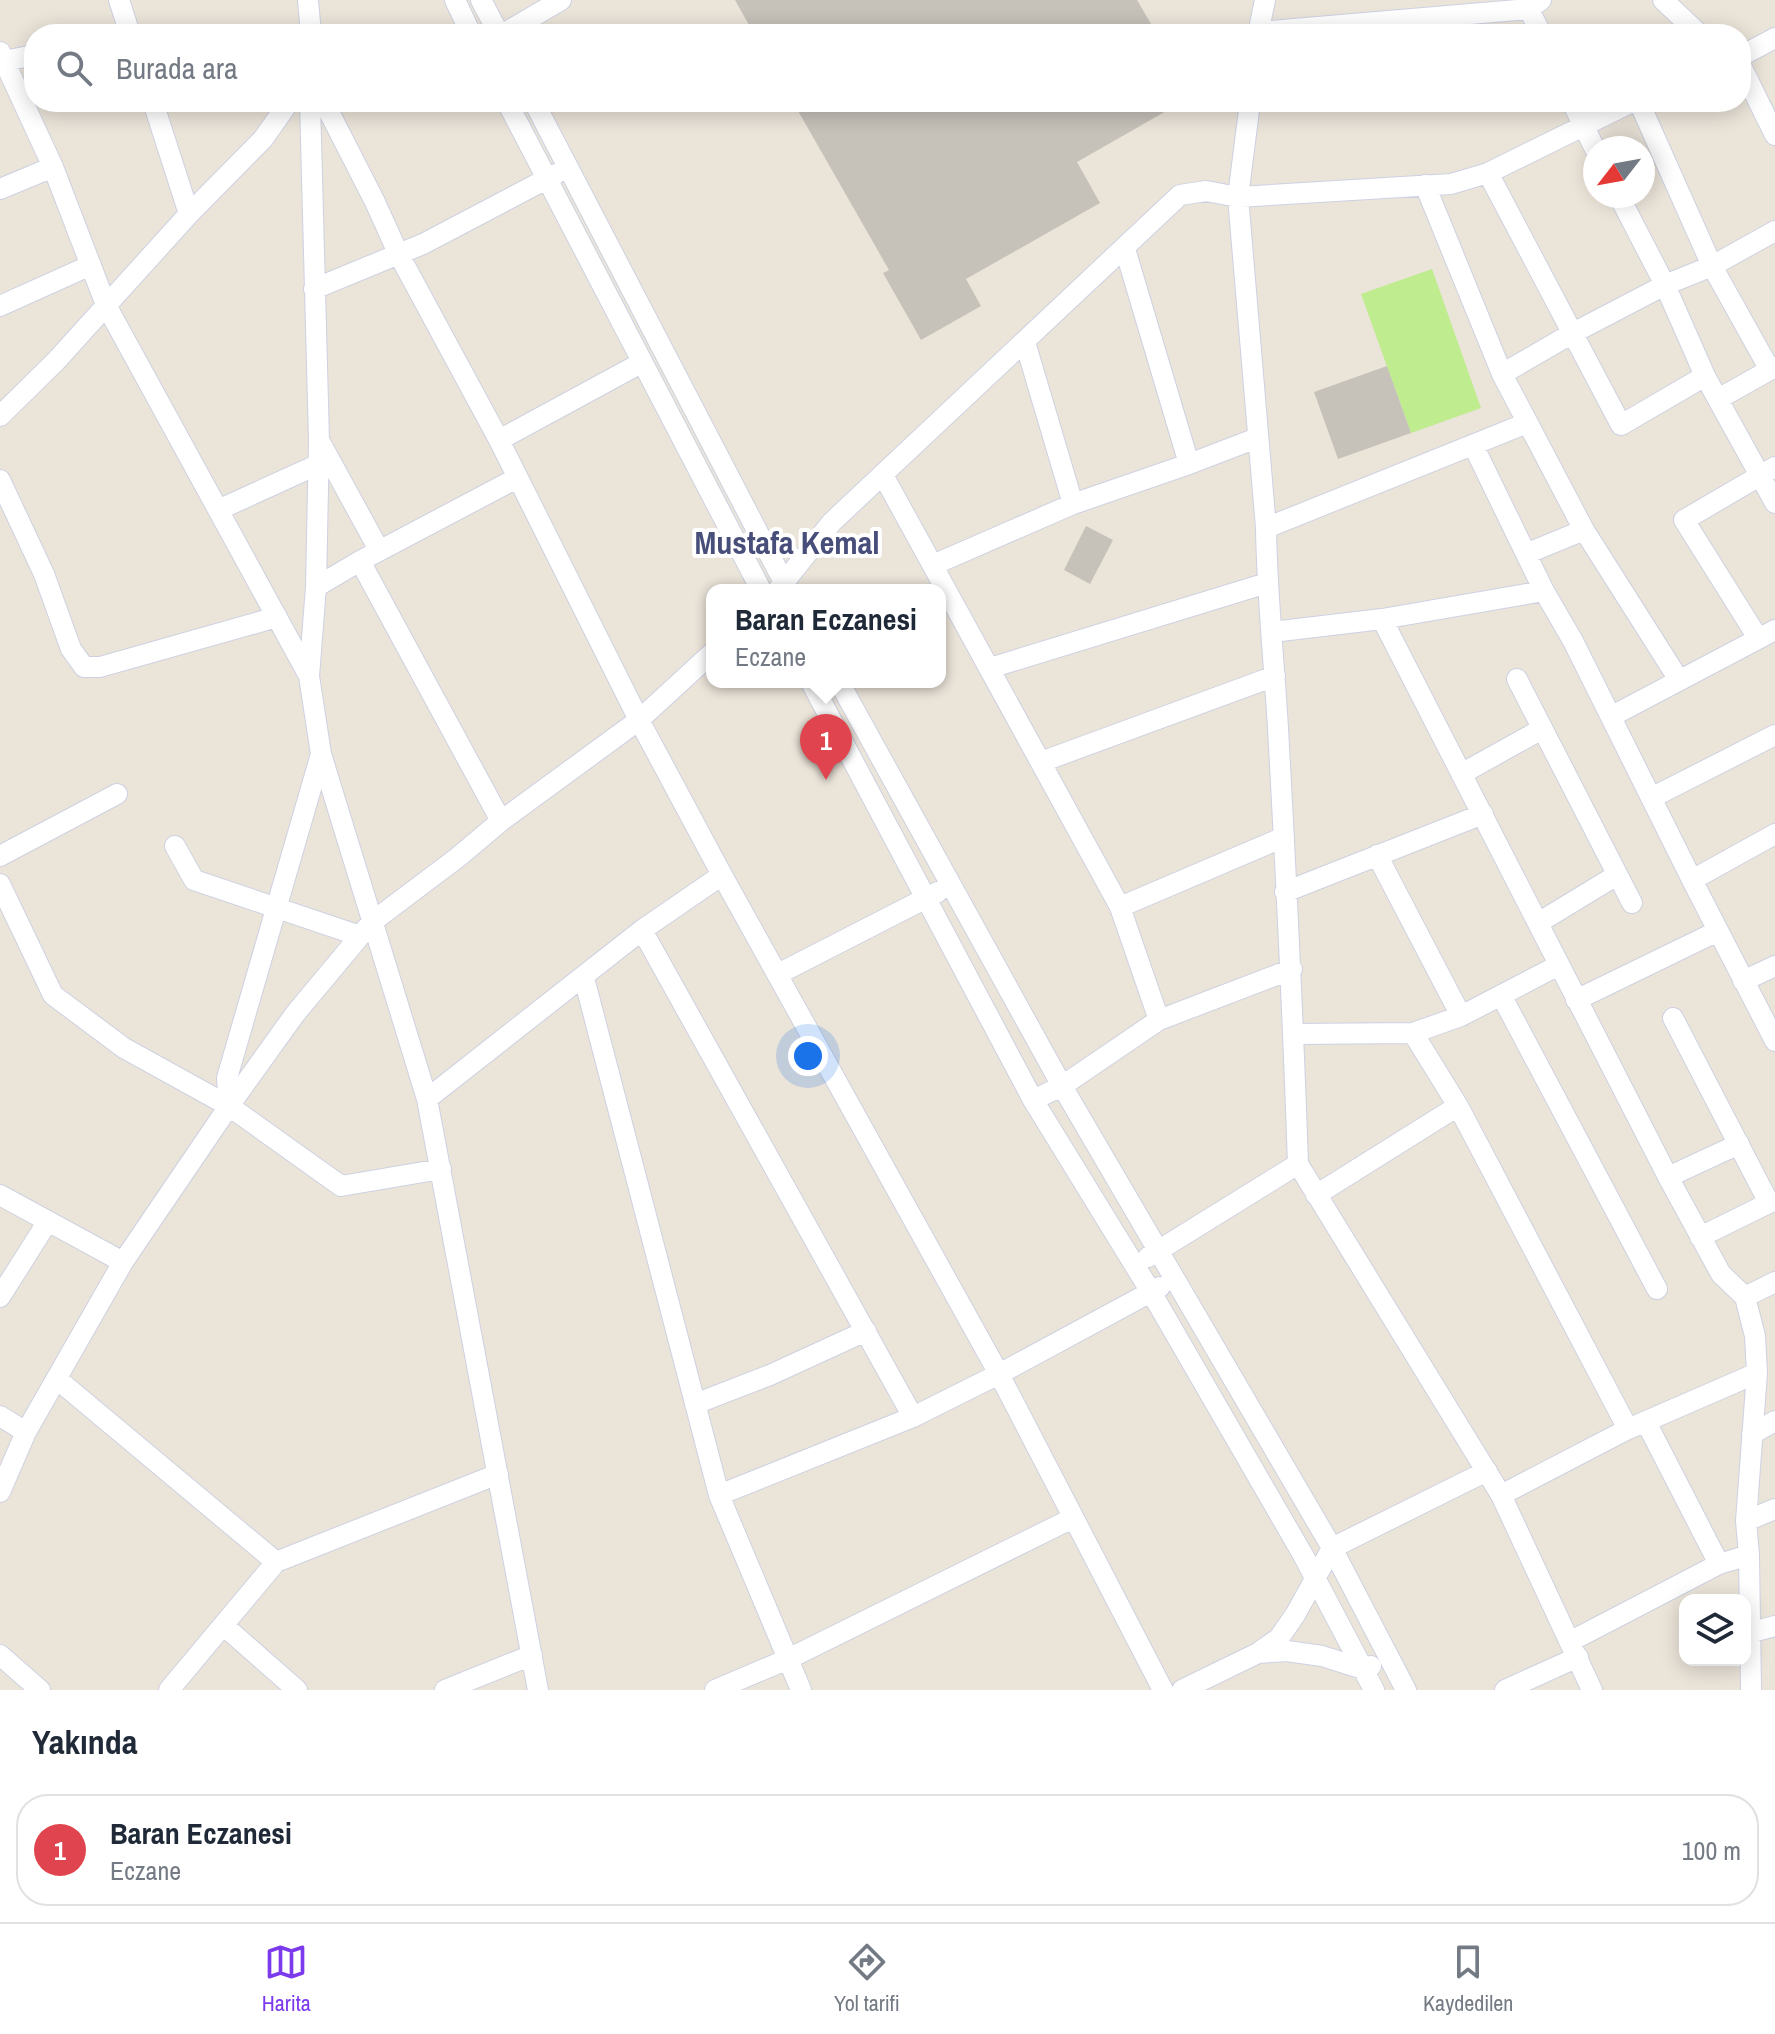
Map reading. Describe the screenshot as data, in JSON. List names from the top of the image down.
{
  "districts": ["Mustafa Kemal"],
  "north": "bottom left",
  "page": {
    "search": "Burada ara",
    "popup": ["Baran Eczanesi", "Eczane"],
    "pins": "1",
    "heading": "Yakında",
    "list": [
      {
        "mark": "1",
        "name": "Baran Eczanesi",
        "note": "Eczane",
        "value": "100 m"
      }
    ],
    "nav": ["Harita", "Yol tarifi", "Kaydedilen"]
  }
}
